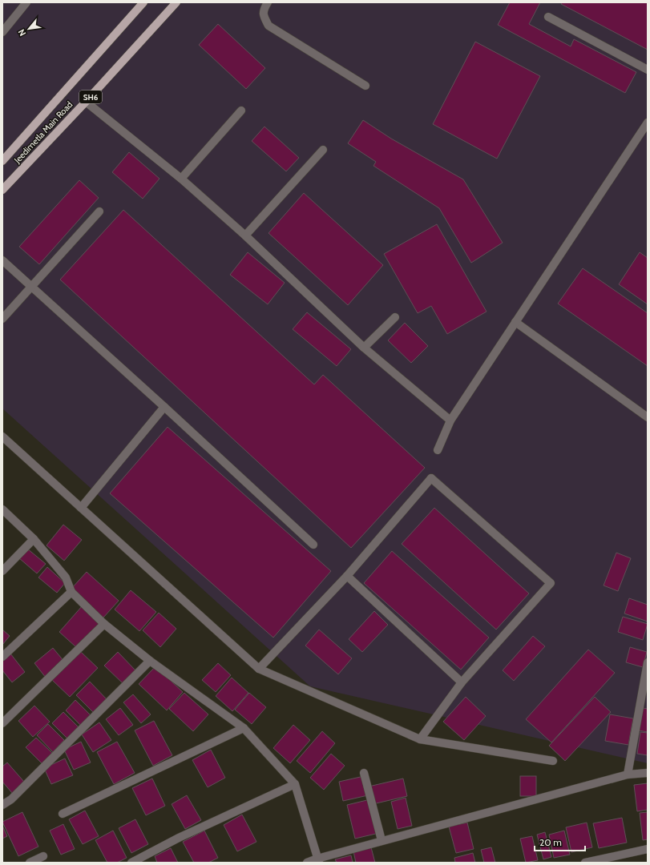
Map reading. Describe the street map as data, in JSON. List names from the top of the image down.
{
  "streets": {
    "main road": ["SH6", "Jeedimetla Main Road"]
  },
  "scale_bar": "20 m",
  "north": "bottom left"
}
